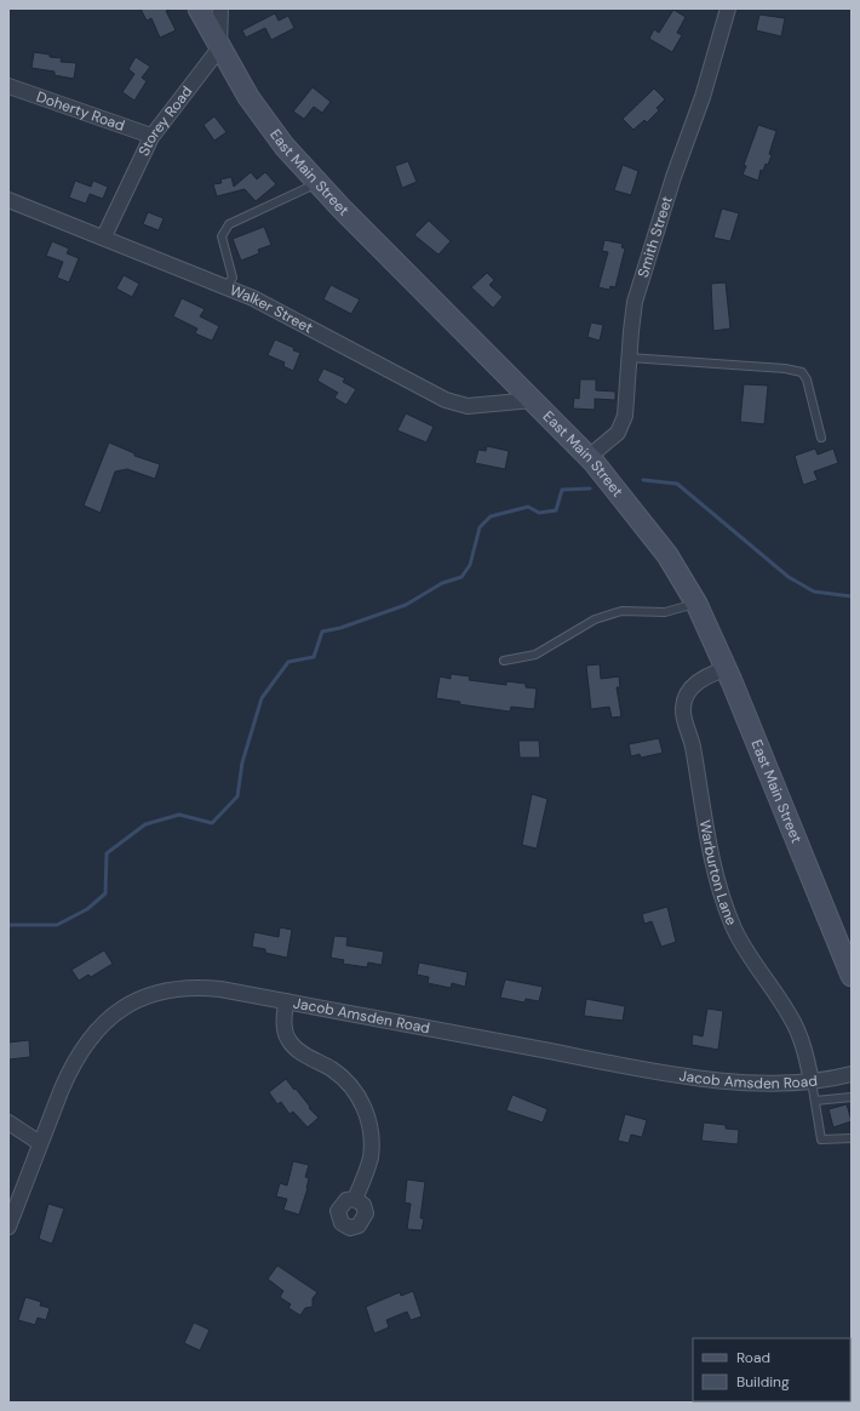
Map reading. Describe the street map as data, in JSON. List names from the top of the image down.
{
  "streets": {
    "main road": ["East Main Street"],
    "street": [
      "Doherty Road",
      "Storey Road",
      "Smith Street",
      "Walker Street",
      "Warburton Lane",
      "Jacob Amsden Road"
    ]
  },
  "crossings": [
    ["Doherty Road", "Storey Road"],
    ["Storey Road", "East Main Street"],
    ["Storey Road", "Walker Street"],
    ["East Main Street", "Smith Street"],
    ["East Main Street", "Walker Street"],
    ["East Main Street", "Warburton Lane"],
    ["Warburton Lane", "Jacob Amsden Road"]
  ],
  "legend": ["Road", "Building"]
}
